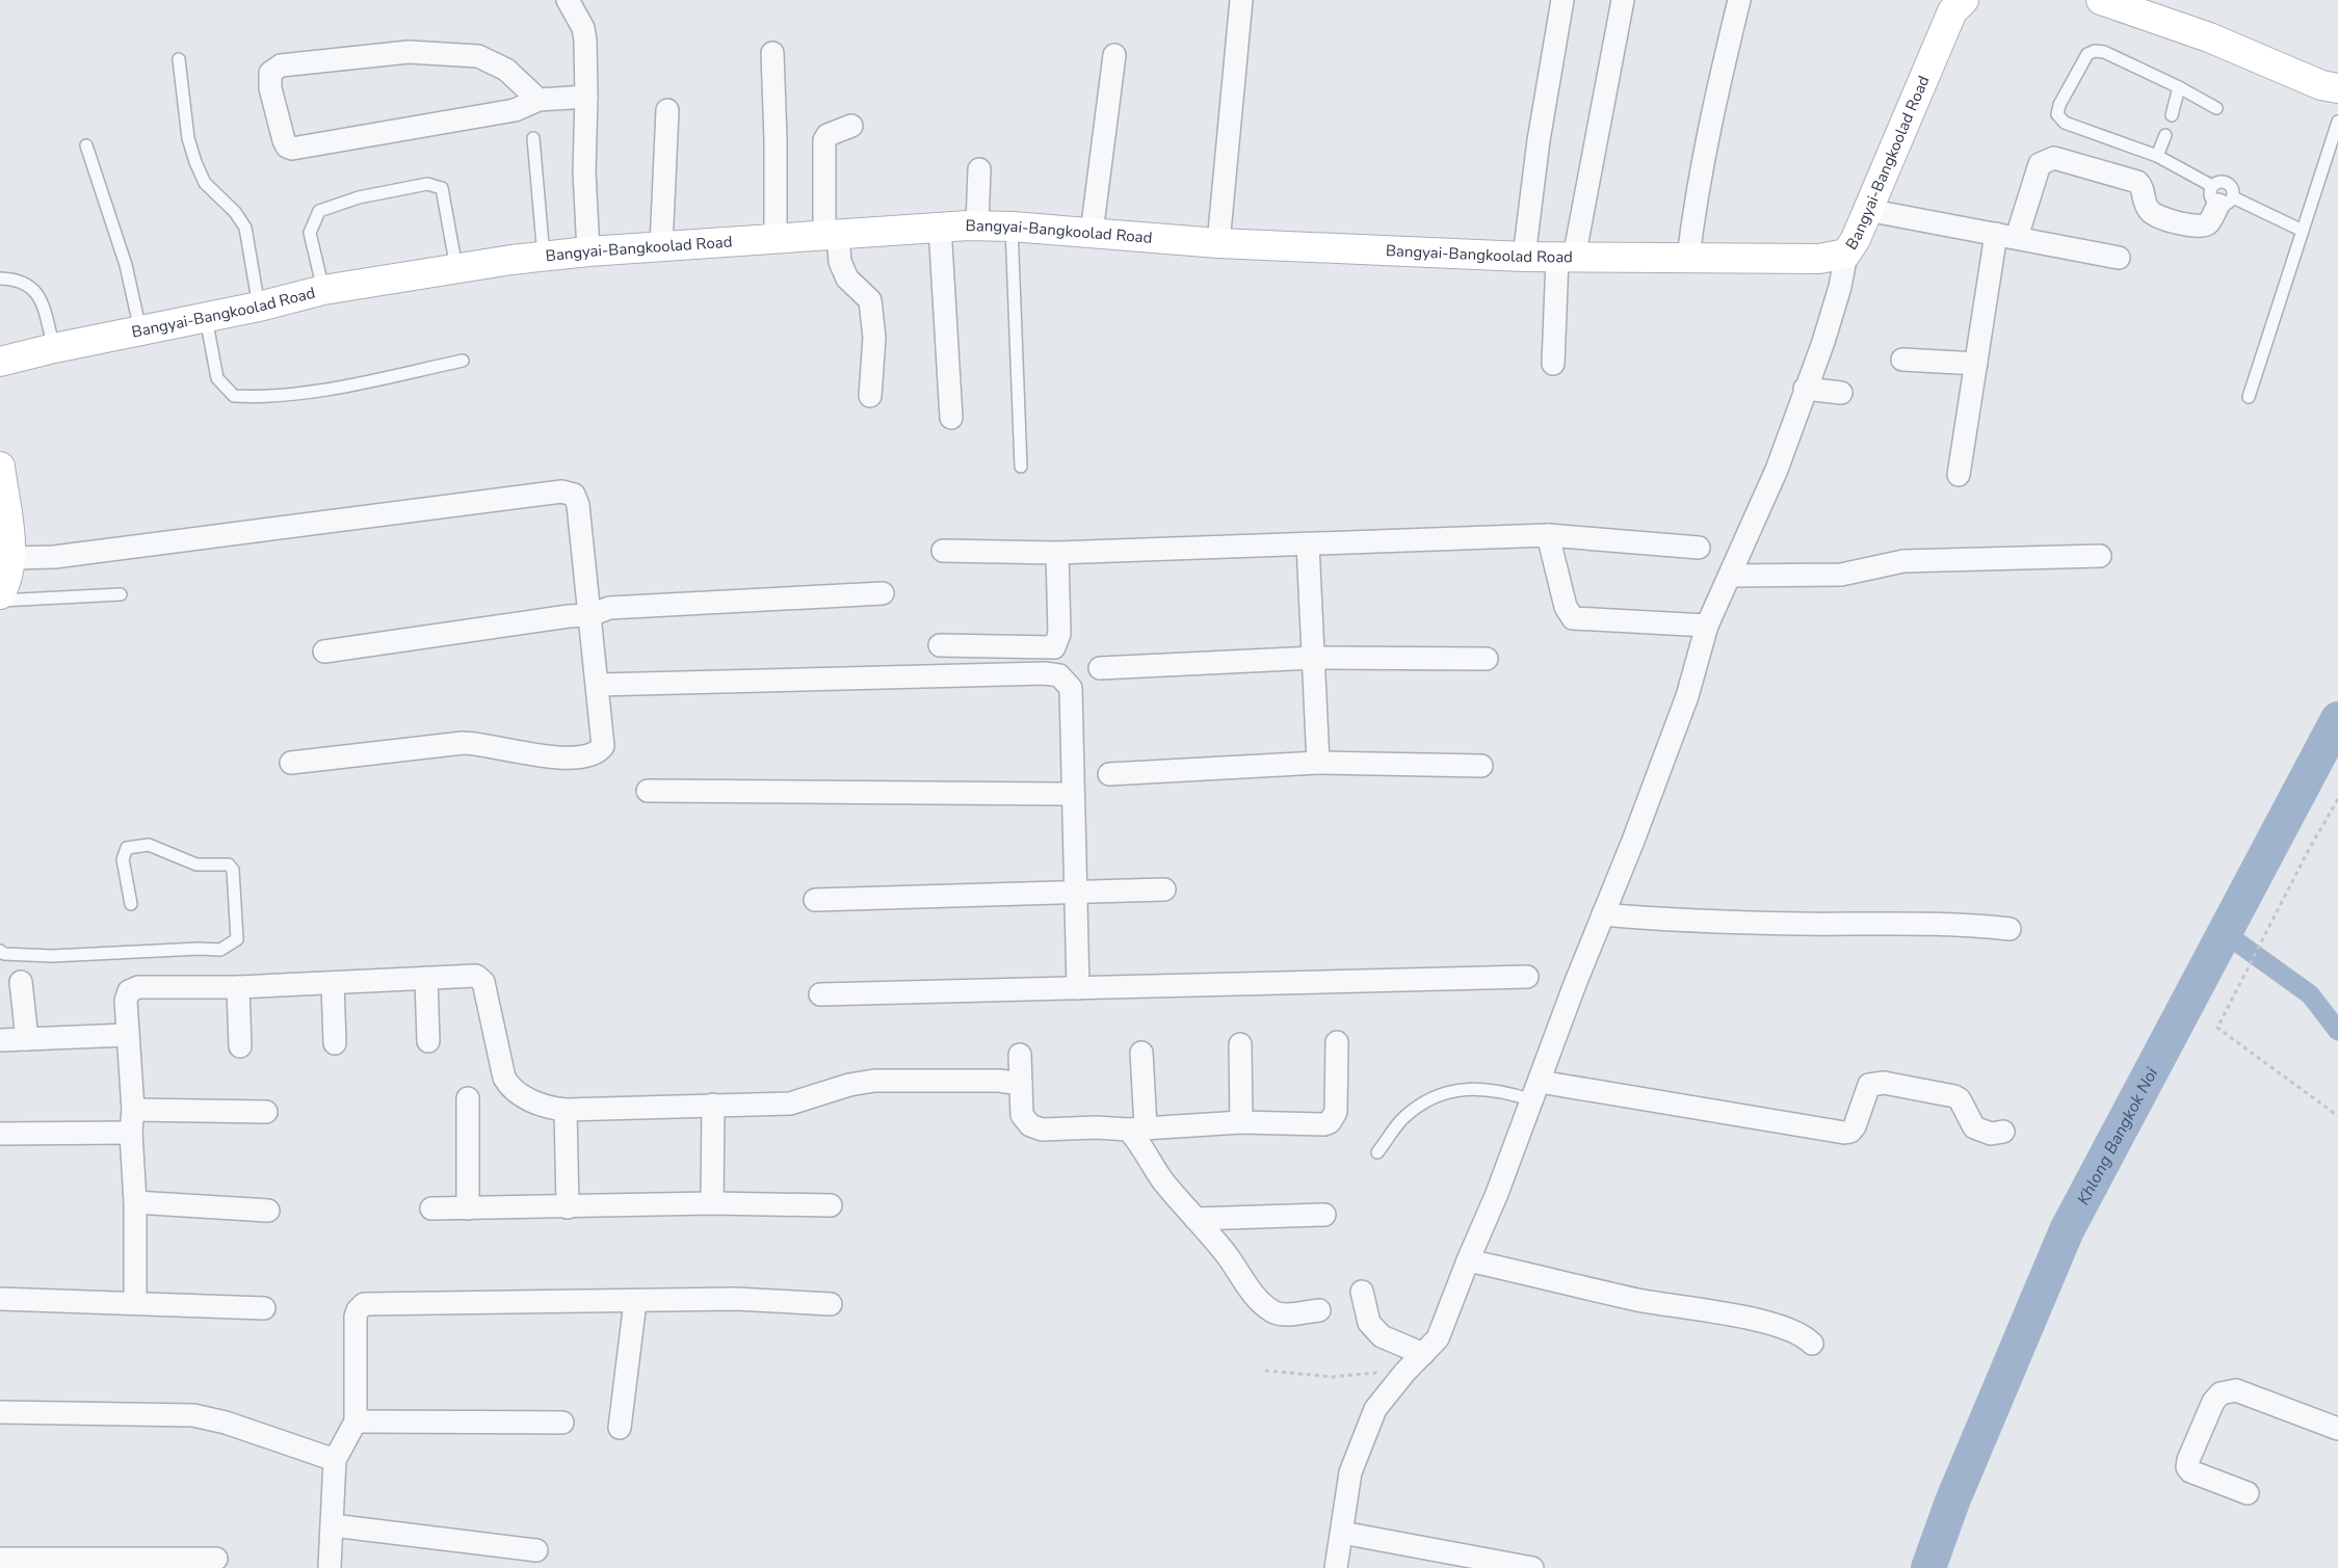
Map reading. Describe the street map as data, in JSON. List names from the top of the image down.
{
  "streets": {
    "street": ["Bangyai-Bangkoolad Road"]
  },
  "water": ["Khlong Bangkok Noi"]
}
